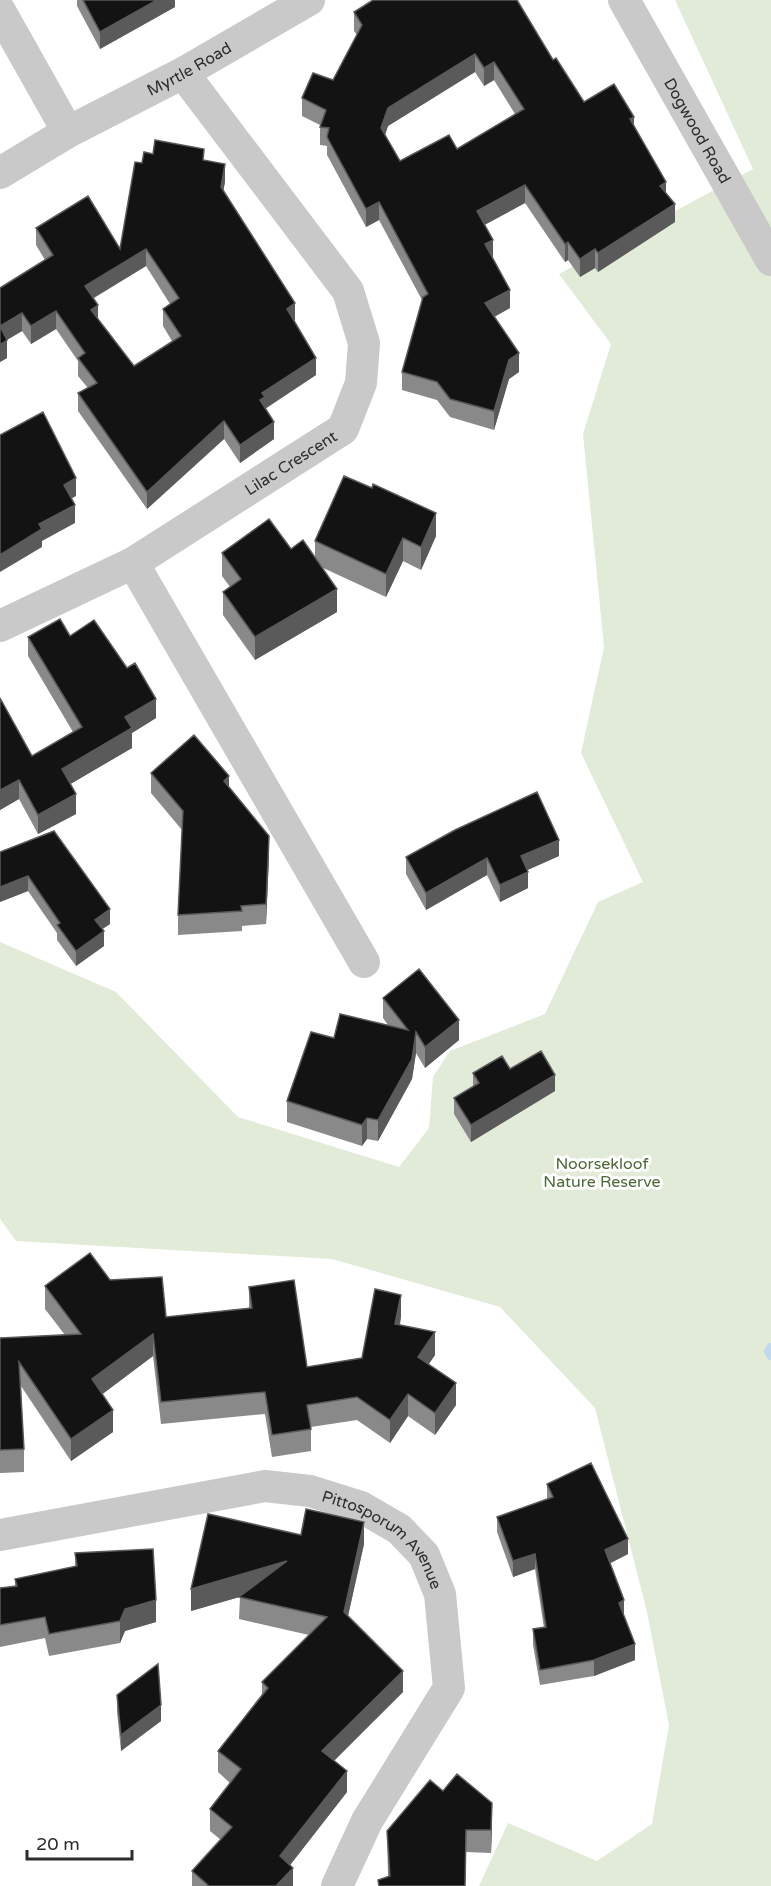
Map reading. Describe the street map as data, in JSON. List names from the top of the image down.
{
  "streets": {
    "street": [
      "Myrtle Road",
      "Dogwood Road",
      "Lilac Crescent",
      "Pittosporum Avenue"
    ]
  },
  "crossings": [
    ["Myrtle Road", "Lilac Crescent"]
  ],
  "parks": ["Noorsekloof Nature Reserve"],
  "scale_bar": "20 m"
}
